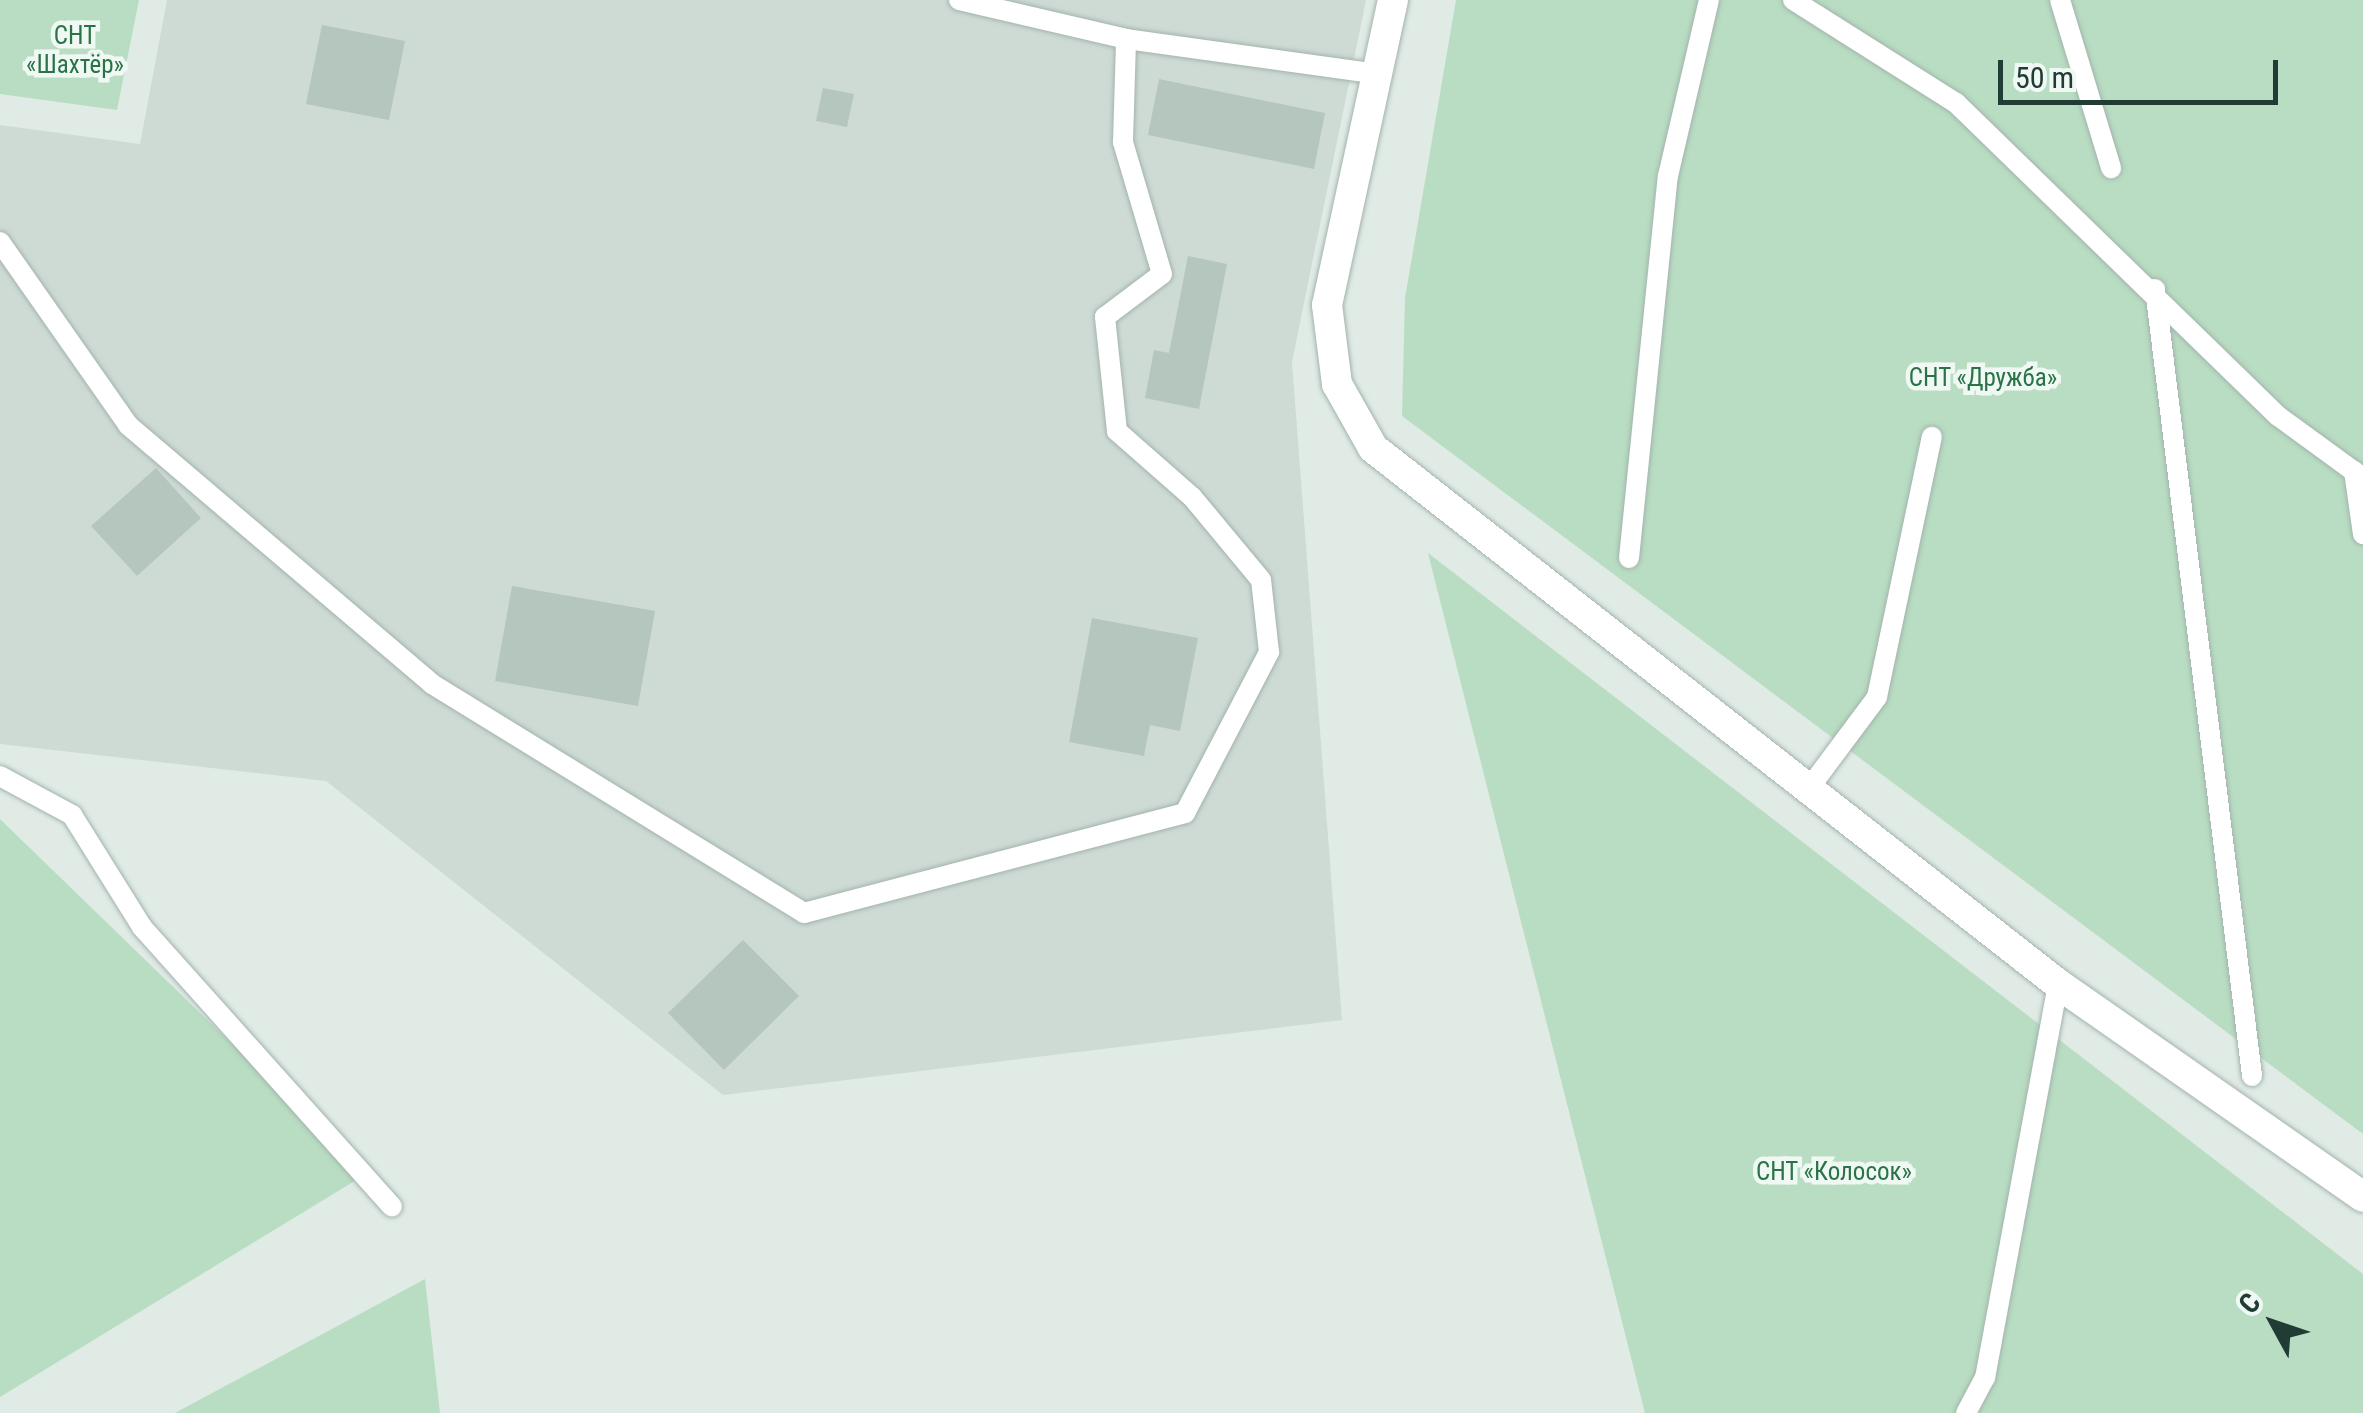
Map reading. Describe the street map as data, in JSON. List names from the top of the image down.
{
  "parks": ["СНТ «Шахтёр»", "СНТ «Дружба»", "СНТ «Колосок»"],
  "scale_bar": "50 m",
  "north": "top left"
}
